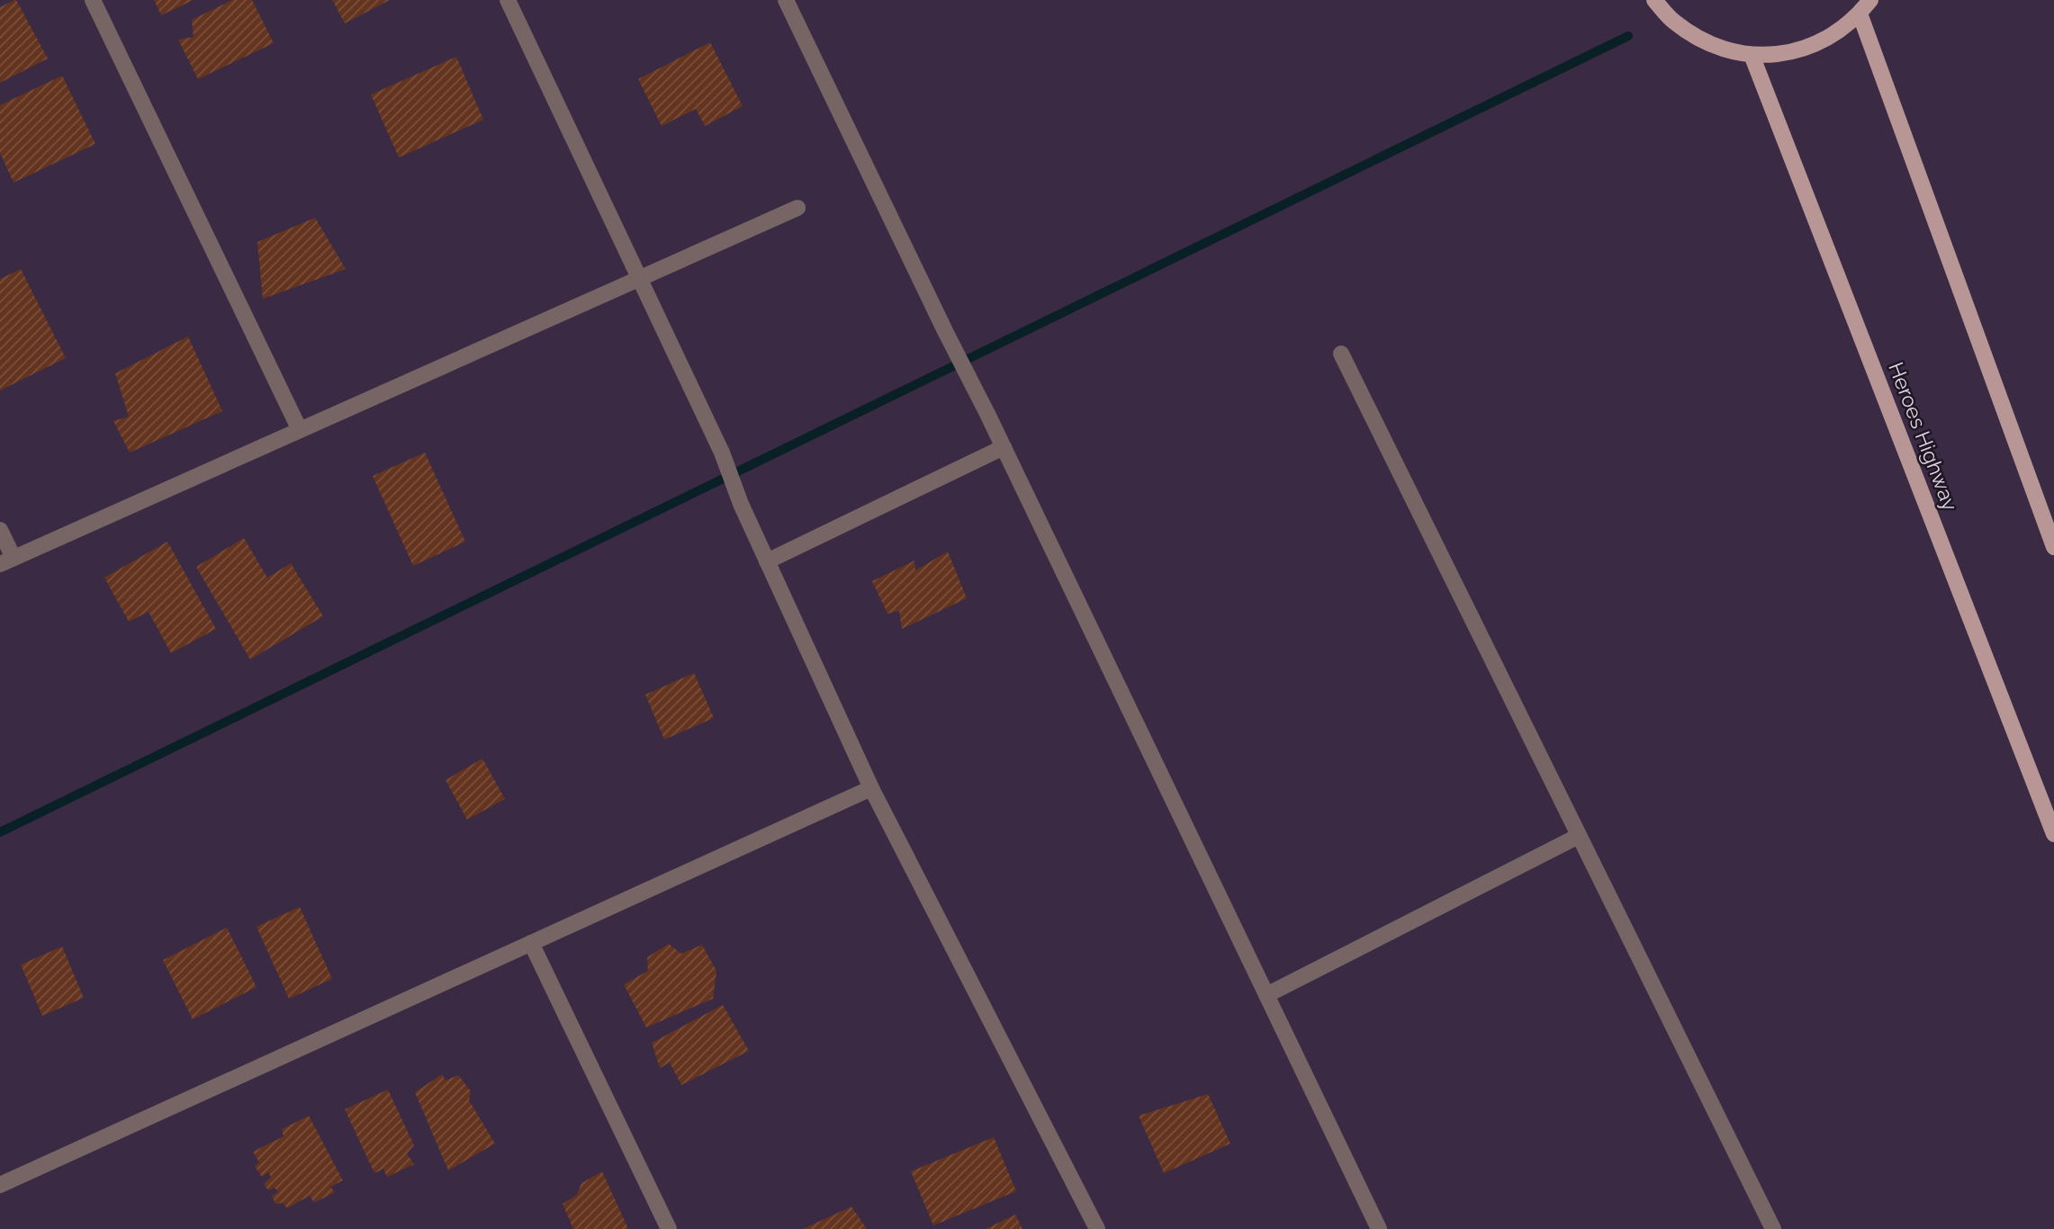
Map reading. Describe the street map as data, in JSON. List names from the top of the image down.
{
  "streets": {
    "main road": ["Heroes Highway"]
  }
}
